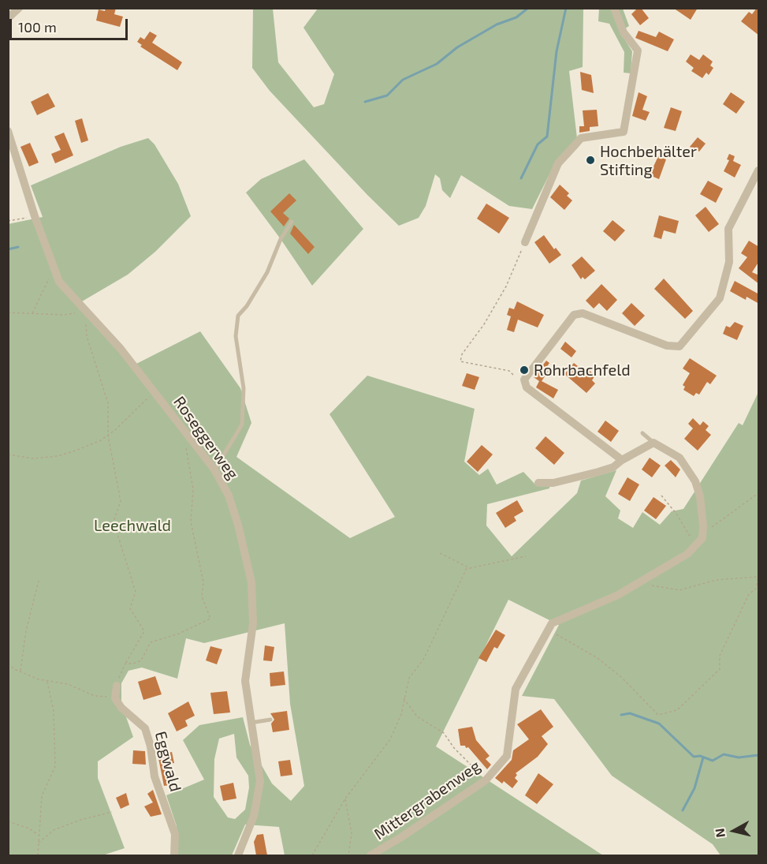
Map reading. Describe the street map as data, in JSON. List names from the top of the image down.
{
  "streets": {
    "street": ["Roseggerweg", "Eggwald", "Mittergrabenweg"]
  },
  "parks": ["Leechwald"],
  "places": ["Hochbehälter Stifting", "Rohrbachfeld"],
  "scale_bar": "100 m",
  "north": "left"
}
